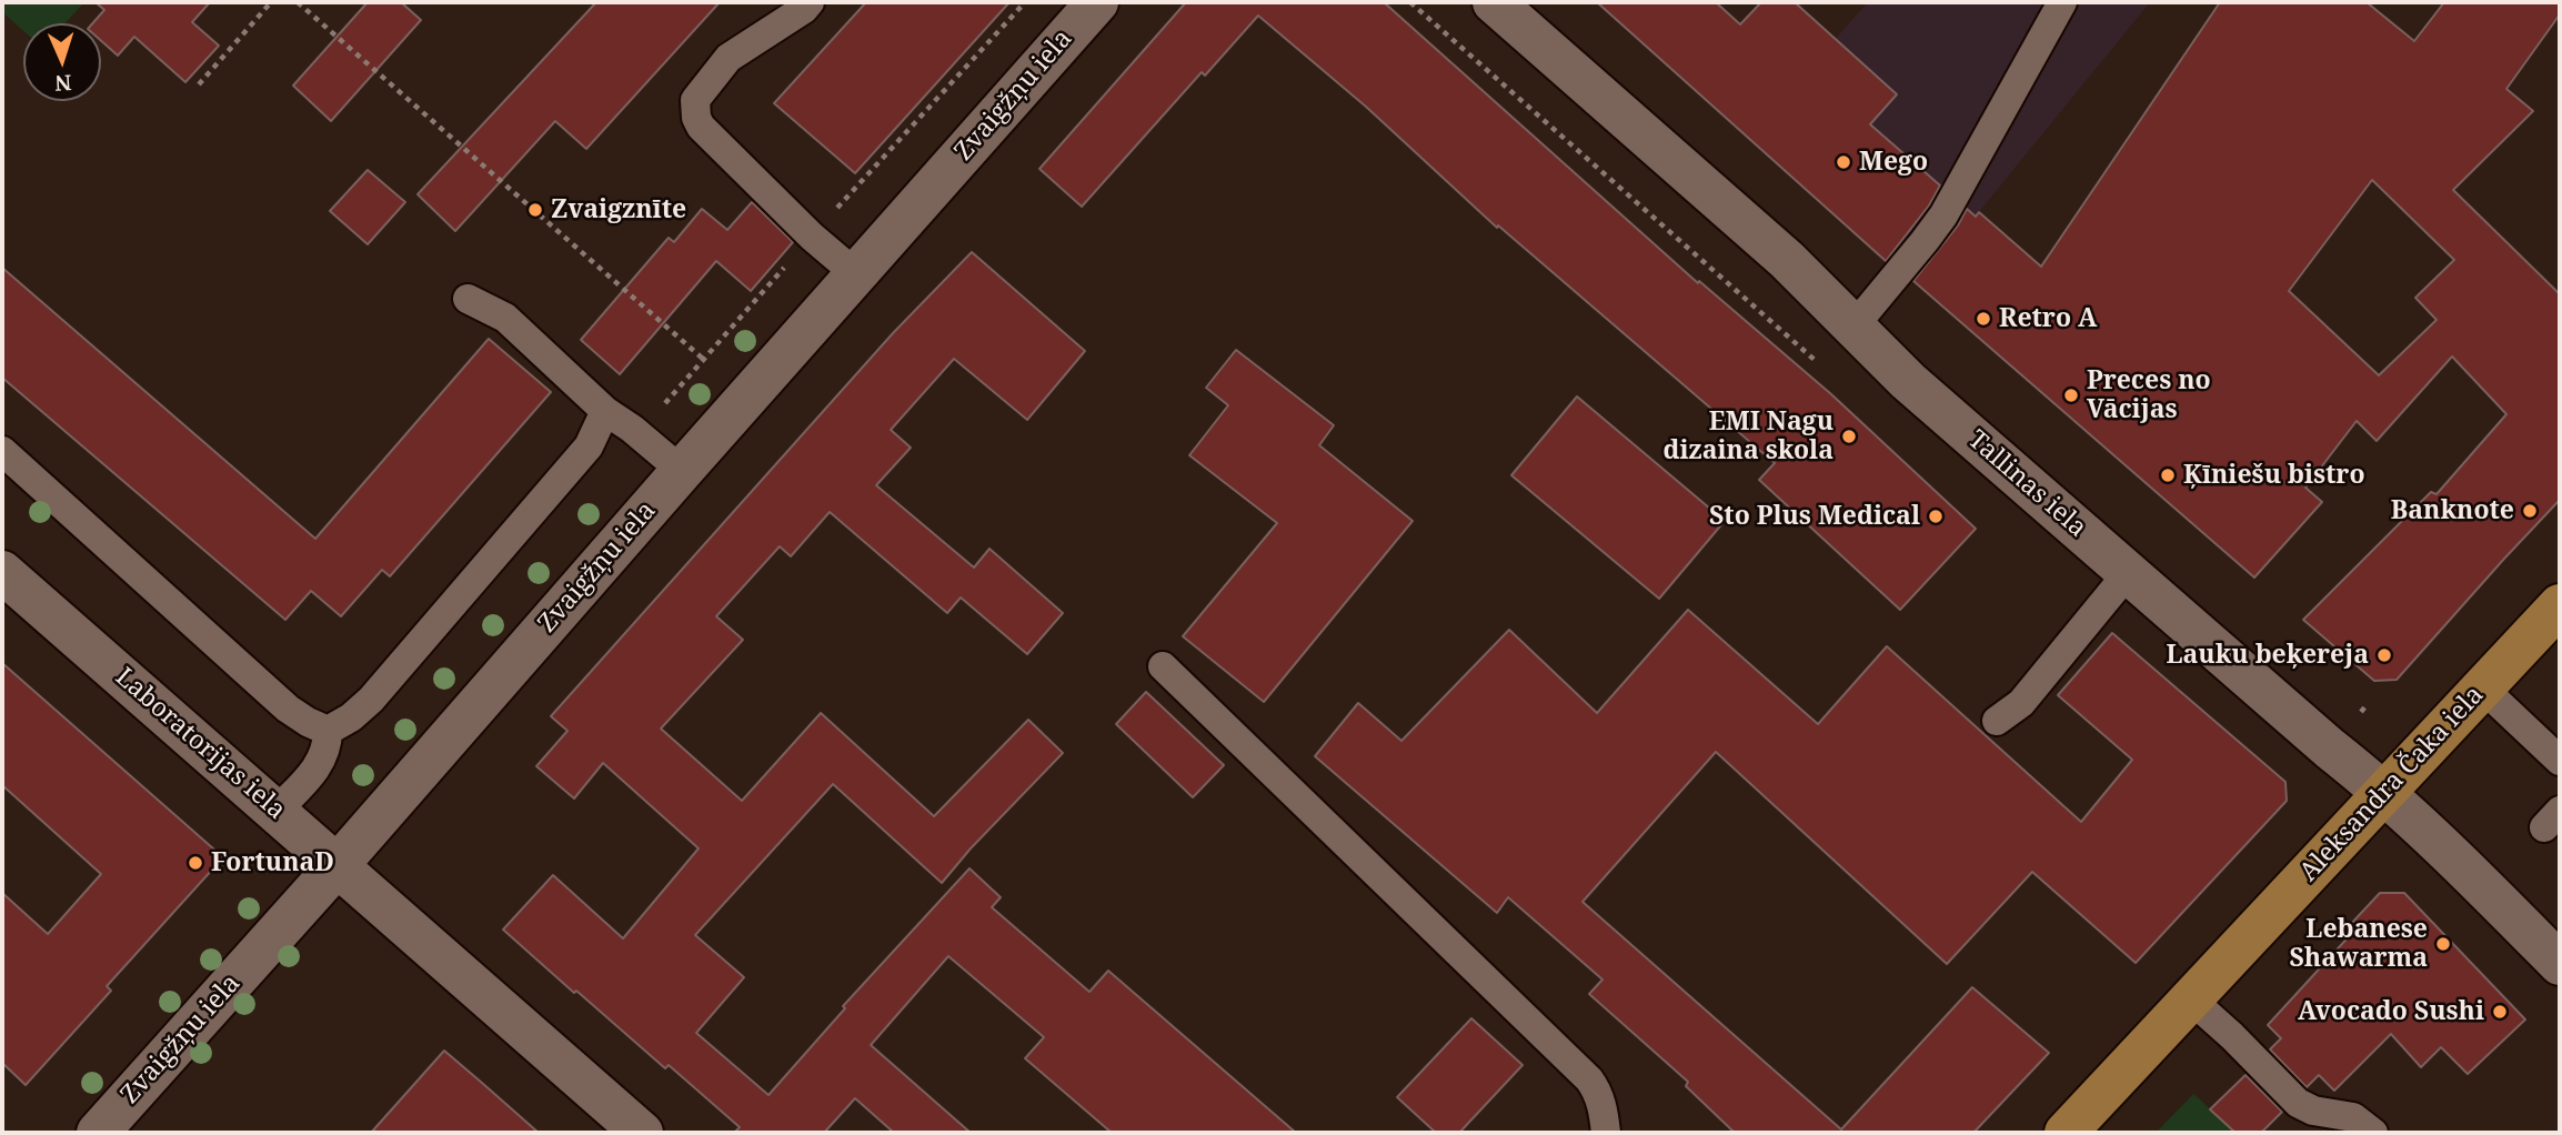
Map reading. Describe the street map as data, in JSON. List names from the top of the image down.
{
  "streets": {
    "main road": ["Aleksandra Čaka iela"],
    "street": ["Zvaigžņu iela", "Tallinas iela", "Laboratorijas iela"]
  },
  "crossings": [
    ["Zvaigžņu iela", "Laboratorijas iela"],
    ["Tallinas iela", "Aleksandra Čaka iela"]
  ],
  "places": [
    "Mego",
    "Zvaigznīte",
    "Retro A",
    "Preces no Vācijas",
    "EMI Nagu dizaina skola",
    "Ķīniešu bistro",
    "Banknote",
    "Sto Plus Medical",
    "Lauku beķereja",
    "FortunaD",
    "Lebanese Shawarma",
    "Avocado Sushi"
  ],
  "north": "bottom"
}
